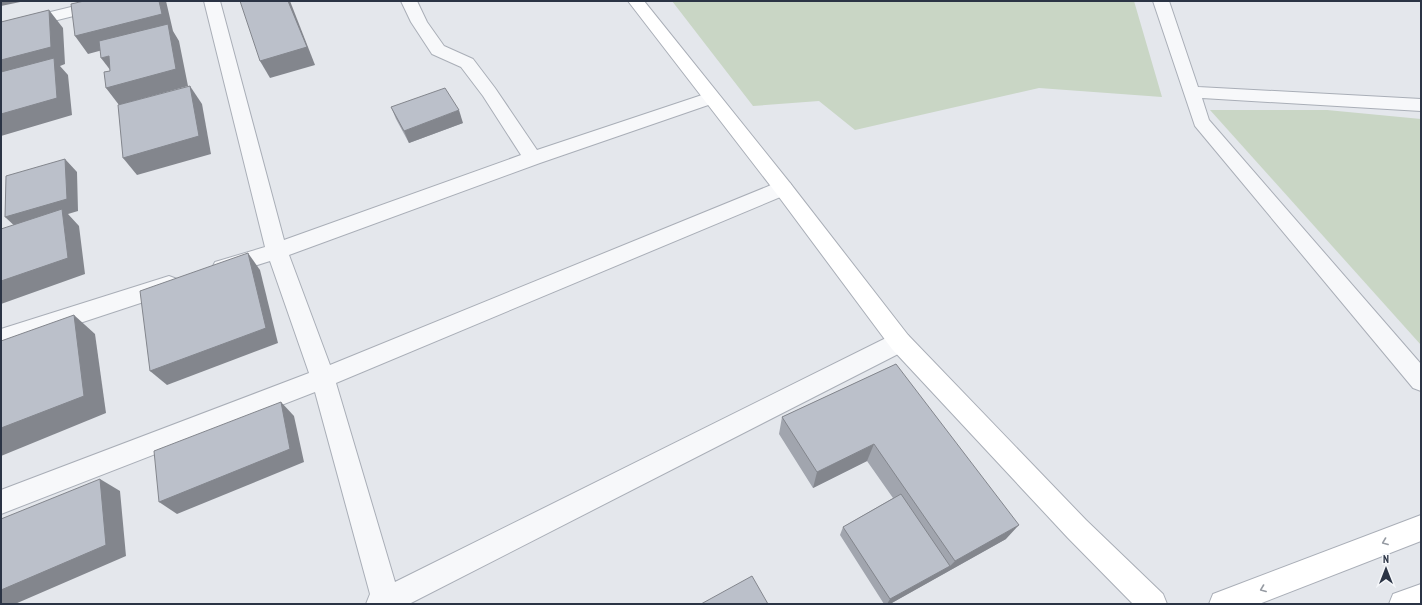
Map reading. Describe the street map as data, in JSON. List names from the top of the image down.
{
  "north": "top"
}
